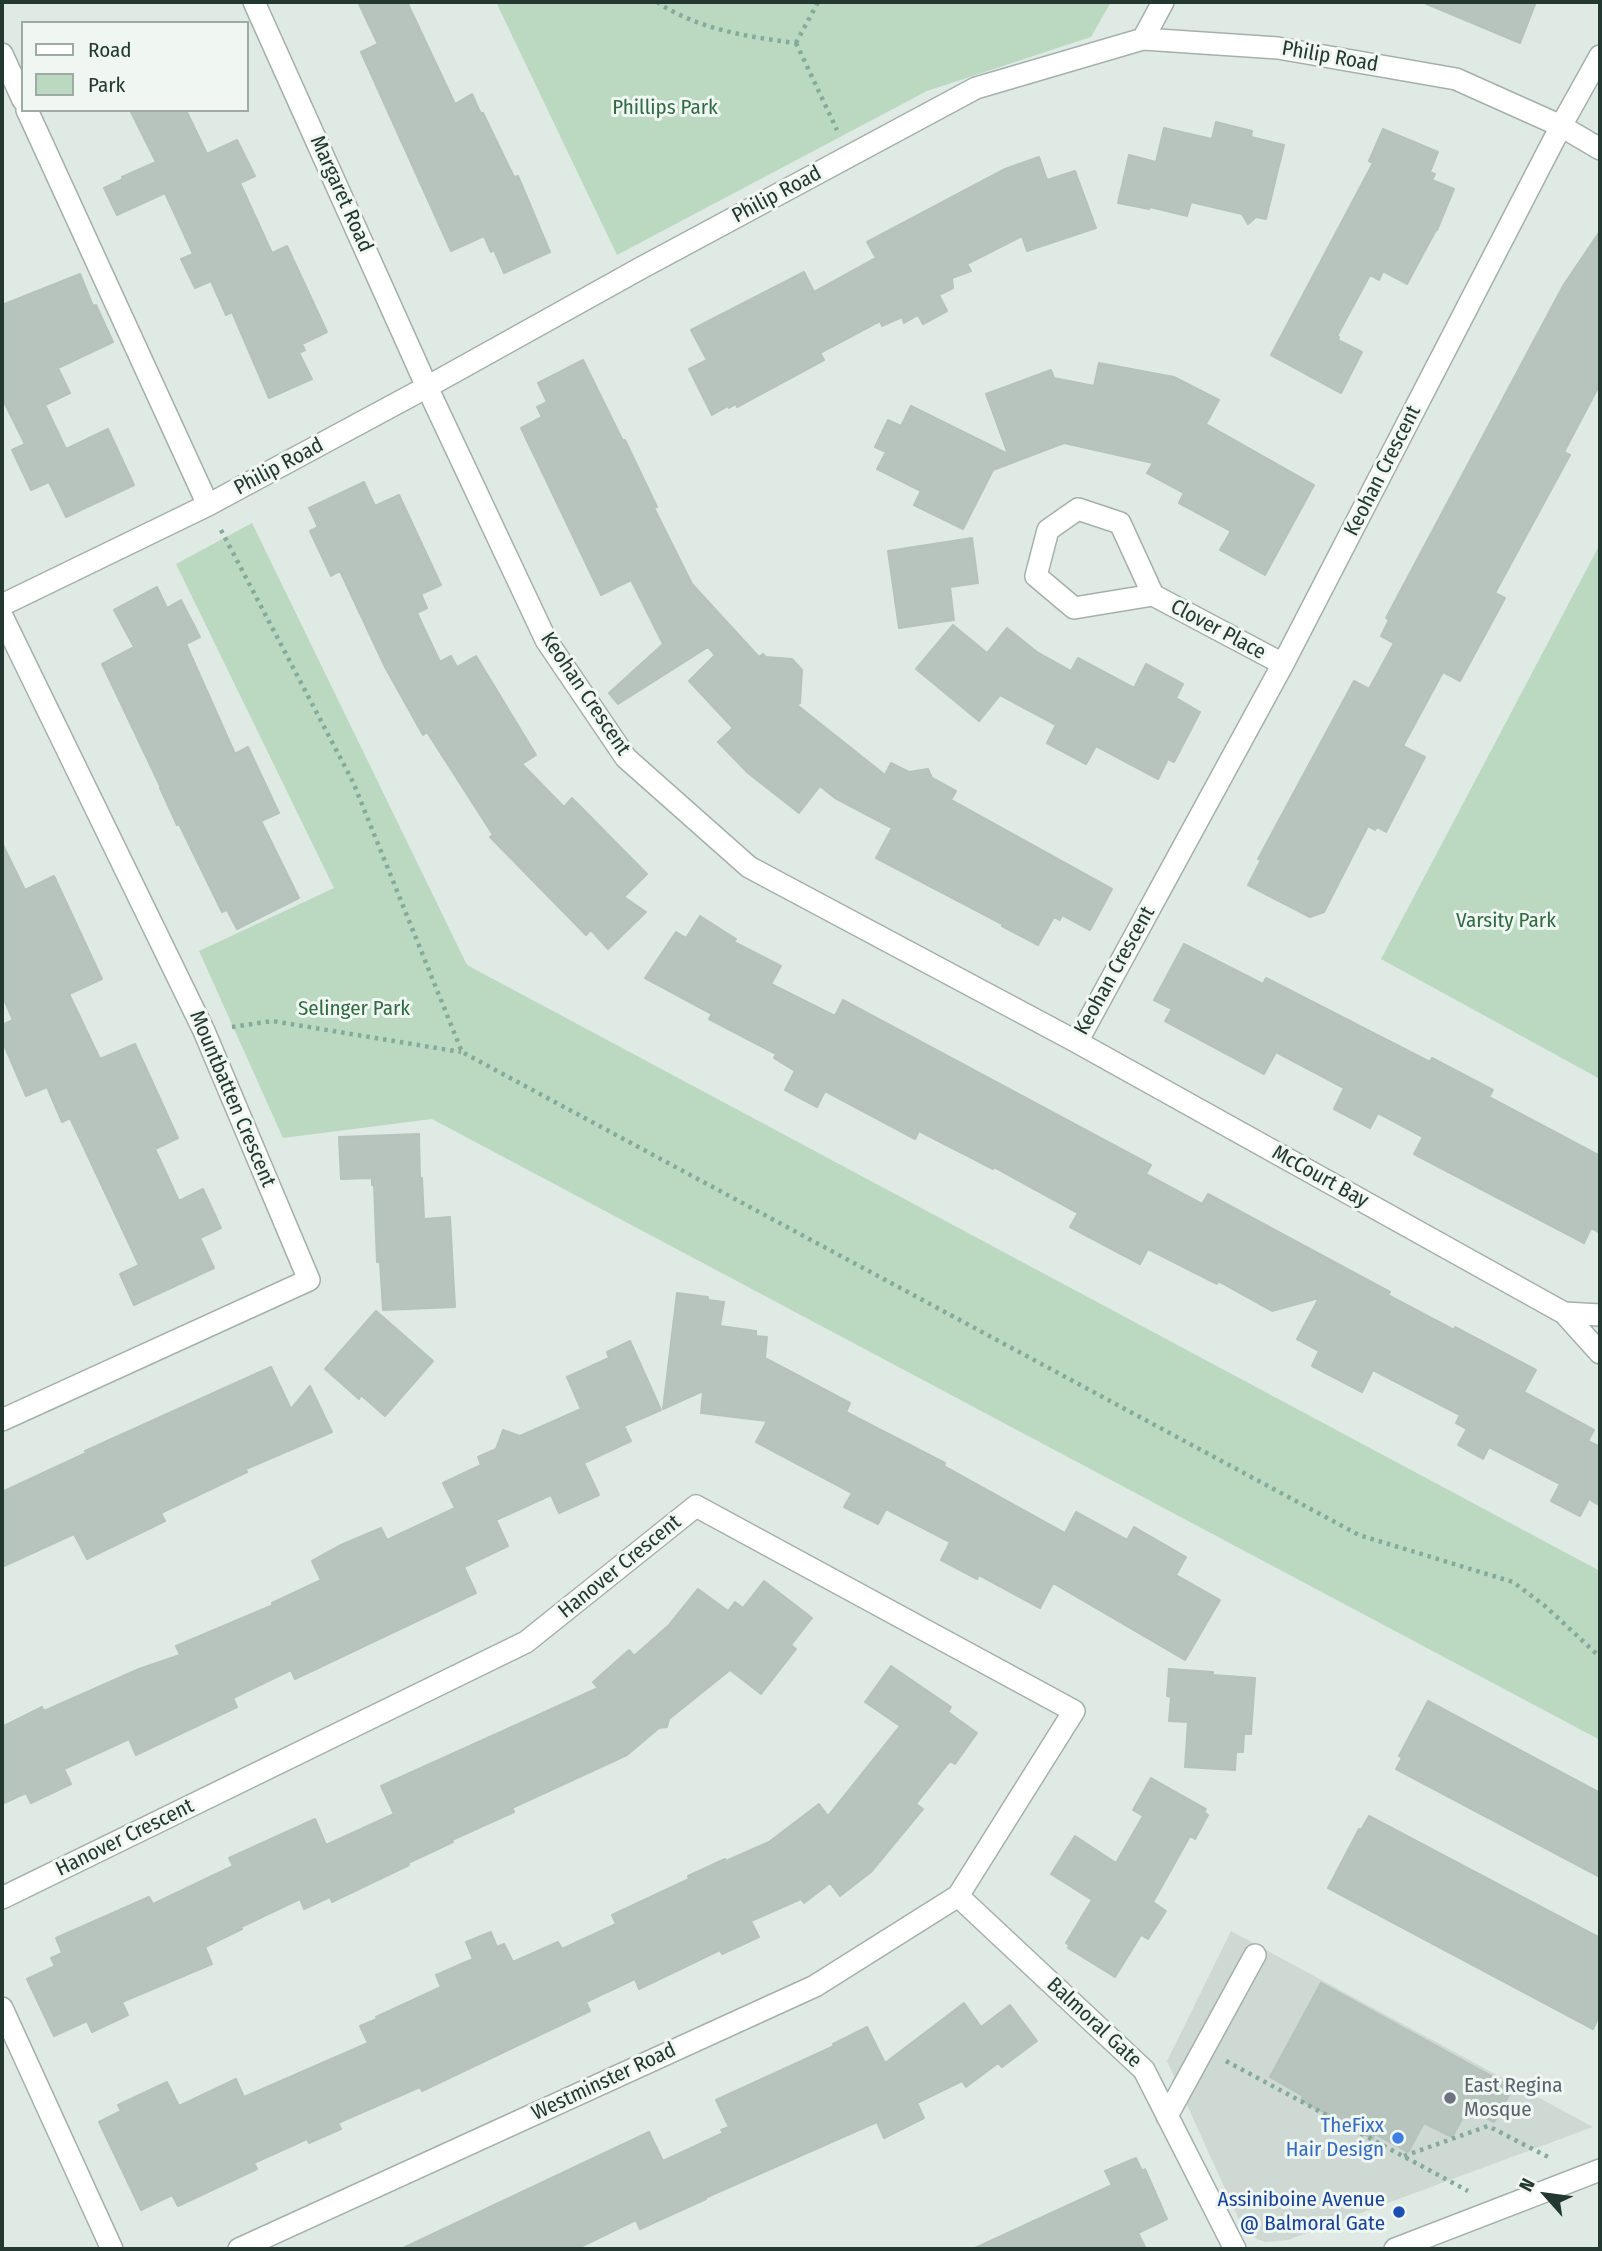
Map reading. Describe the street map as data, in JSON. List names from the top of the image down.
{
  "streets": {
    "street": [
      "Philip Road",
      "Margaret Road",
      "Keohan Crescent",
      "Clover Place",
      "Mountbatten Crescent",
      "McCourt Bay",
      "Hanover Crescent",
      "Balmoral Gate",
      "Westminster Road"
    ]
  },
  "crossings": [
    ["Philip Road", "Margaret Road"],
    ["Philip Road", "Keohan Crescent"],
    ["Margaret Road", "Keohan Crescent"],
    ["Keohan Crescent", "Clover Place"],
    ["Keohan Crescent", "McCourt Bay"],
    ["Hanover Crescent", "Balmoral Gate"],
    ["Hanover Crescent", "Westminster Road"],
    ["Balmoral Gate", "Westminster Road"]
  ],
  "parks": ["Phillips Park", "Varsity Park", "Selinger Park"],
  "places": ["East Regina Mosque", "TheFixx Hair Design", "Assiniboine Avenue @ Balmoral Gate"],
  "legend": ["Road", "Park"],
  "north": "top left"
}
